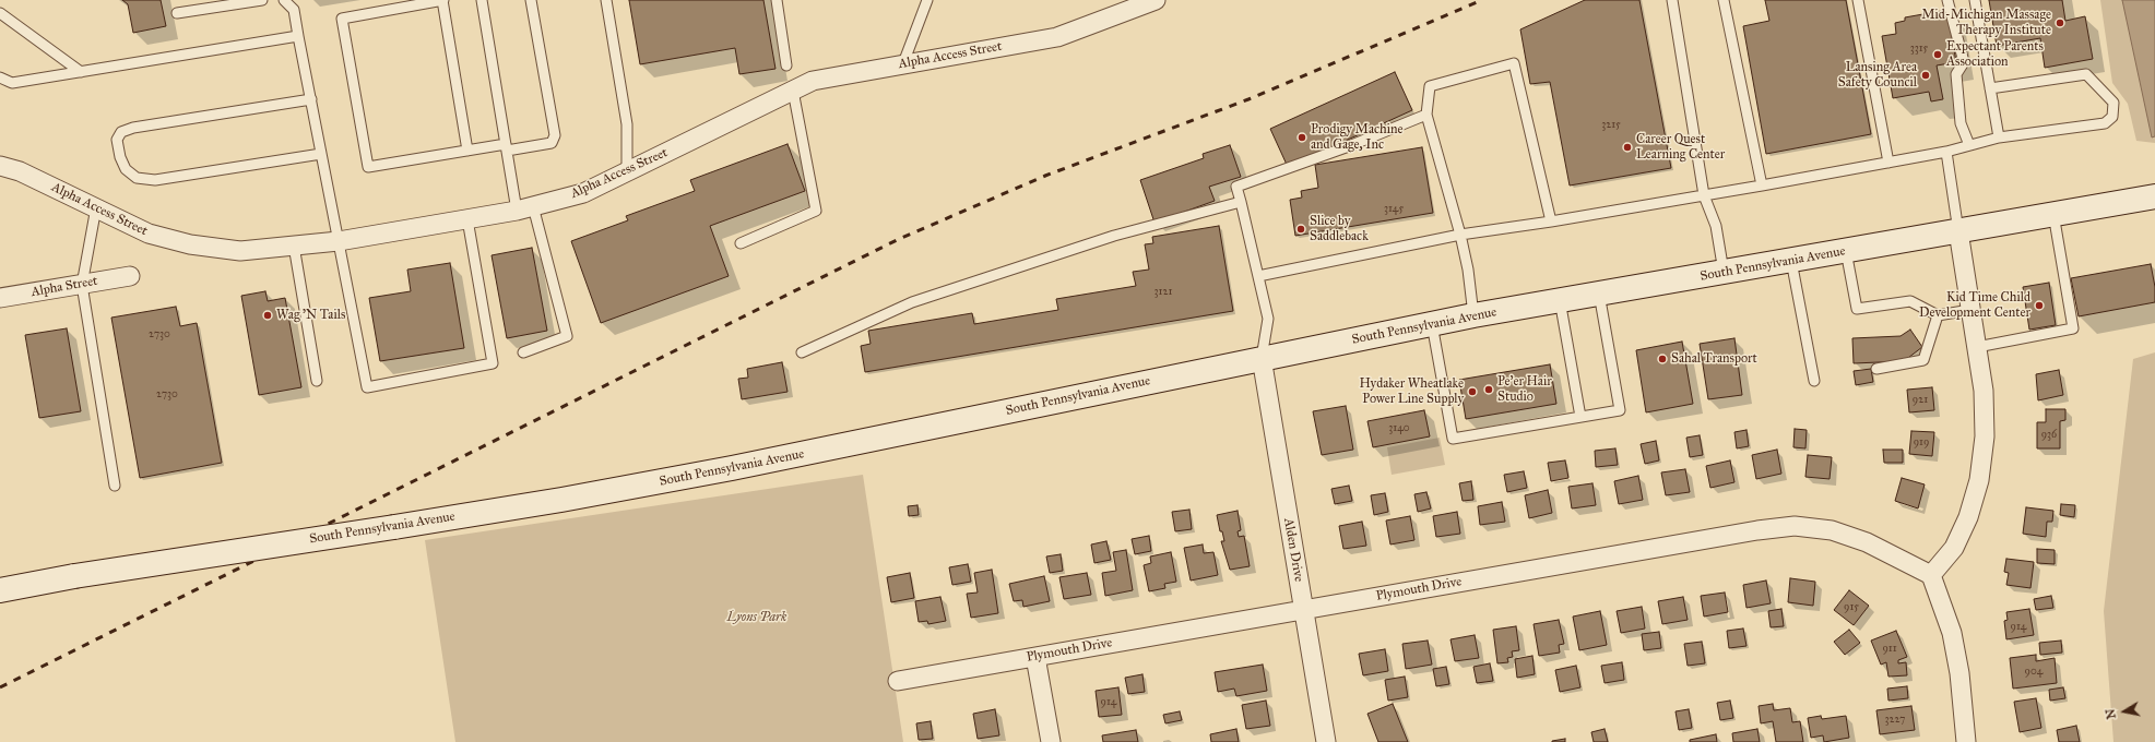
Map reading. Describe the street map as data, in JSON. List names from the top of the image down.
{
  "streets": {
    "main road": ["South Pennsylvania Avenue"],
    "street": [
      "Alpha Access Street",
      "Alpha Street",
      "Alden Drive",
      "Plymouth Drive"
    ]
  },
  "crossings": [
    ["South Pennsylvania Avenue", "Alden Drive"],
    ["Alden Drive", "Plymouth Drive"]
  ],
  "parks": ["Lyons Park"],
  "places": [
    "Mid-Michigan Massage Therapy Institute",
    "Expectant Parents Association",
    "Lansing Area Safety Council",
    "Prodigy Machine and Gage, Inc",
    "Career Quest Learning Center",
    "Slice by Saddleback",
    "Kid Time Child Development Center",
    "Wag 'N Tails",
    "Sahal Transport",
    "Pe'er Hair Studio",
    "Hydaker Wheatlake Power Line Supply"
  ],
  "house_numbers": [
    "3315",
    "3215",
    "3145",
    "3121",
    "2730",
    "2730",
    "921",
    "3140",
    "936",
    "919",
    "915",
    "914",
    "911",
    "904",
    "914",
    "3227"
  ],
  "north": "left"
}
